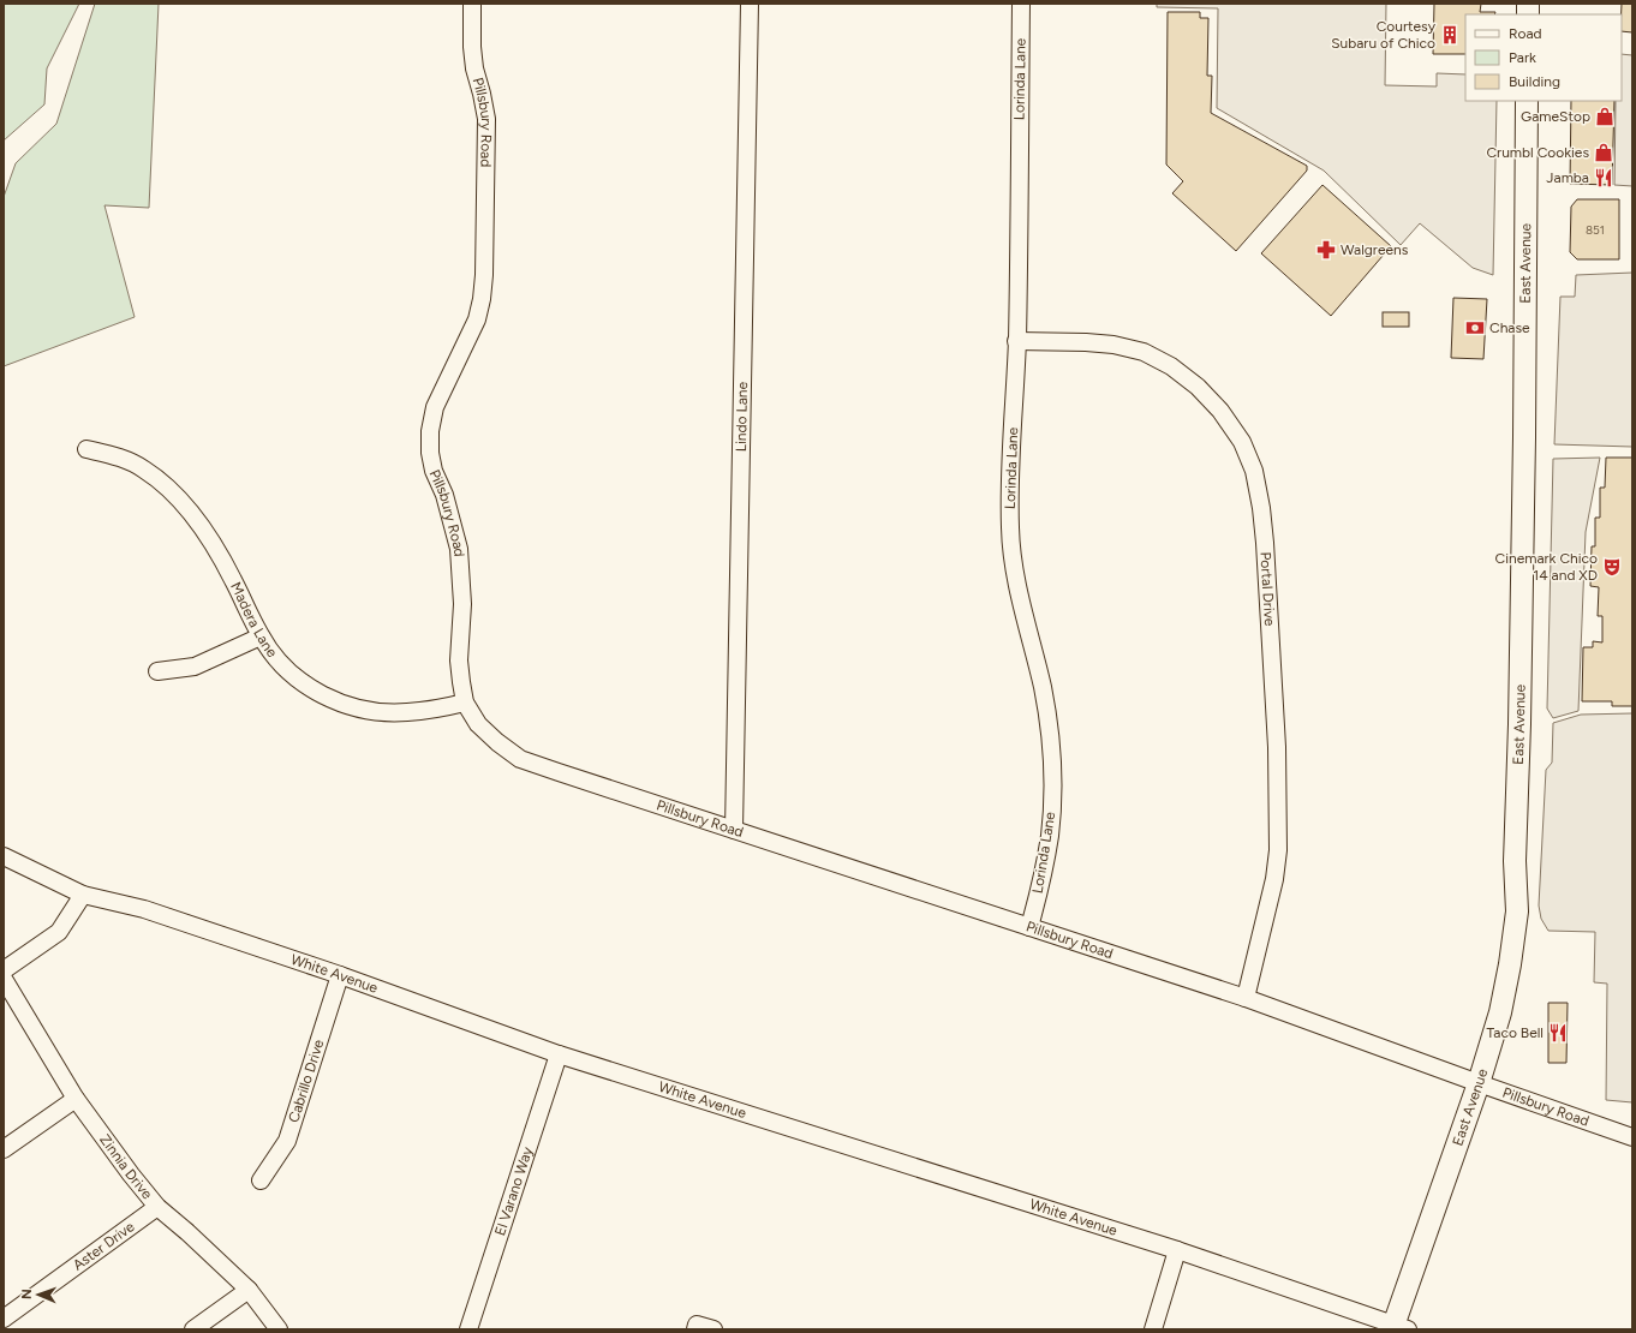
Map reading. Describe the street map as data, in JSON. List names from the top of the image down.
{
  "streets": {
    "main road": ["East Avenue"],
    "street": [
      "Lorinda Lane",
      "Pillsbury Road",
      "Lindo Lane",
      "Portal Drive",
      "Madera Lane",
      "White Avenue",
      "Cabrillo Drive",
      "Zinnia Drive",
      "El Varano Way",
      "Aster Drive"
    ]
  },
  "crossings": [
    ["Lorinda Lane", "Pillsbury Road"],
    ["Lorinda Lane", "Portal Drive"],
    ["Pillsbury Road", "East Avenue"],
    ["Pillsbury Road", "Lindo Lane"],
    ["Pillsbury Road", "Portal Drive"],
    ["Pillsbury Road", "Madera Lane"],
    ["East Avenue", "White Avenue"],
    ["White Avenue", "Cabrillo Drive"],
    ["White Avenue", "El Varano Way"],
    ["Zinnia Drive", "Aster Drive"]
  ],
  "places": {
    "building": ["Courtesy Subaru of Chico"],
    "shop": ["GameStop", "Crumbl Cookies"],
    "restaurant": ["Jamba", "Taco Bell"],
    "pharmacy": ["Walgreens"],
    "bank": ["Chase"],
    "theatre": ["Cinemark Chico 14 and XD"]
  },
  "house_numbers": ["851"],
  "legend": ["Road", "Park", "Building"],
  "north": "left"
}
